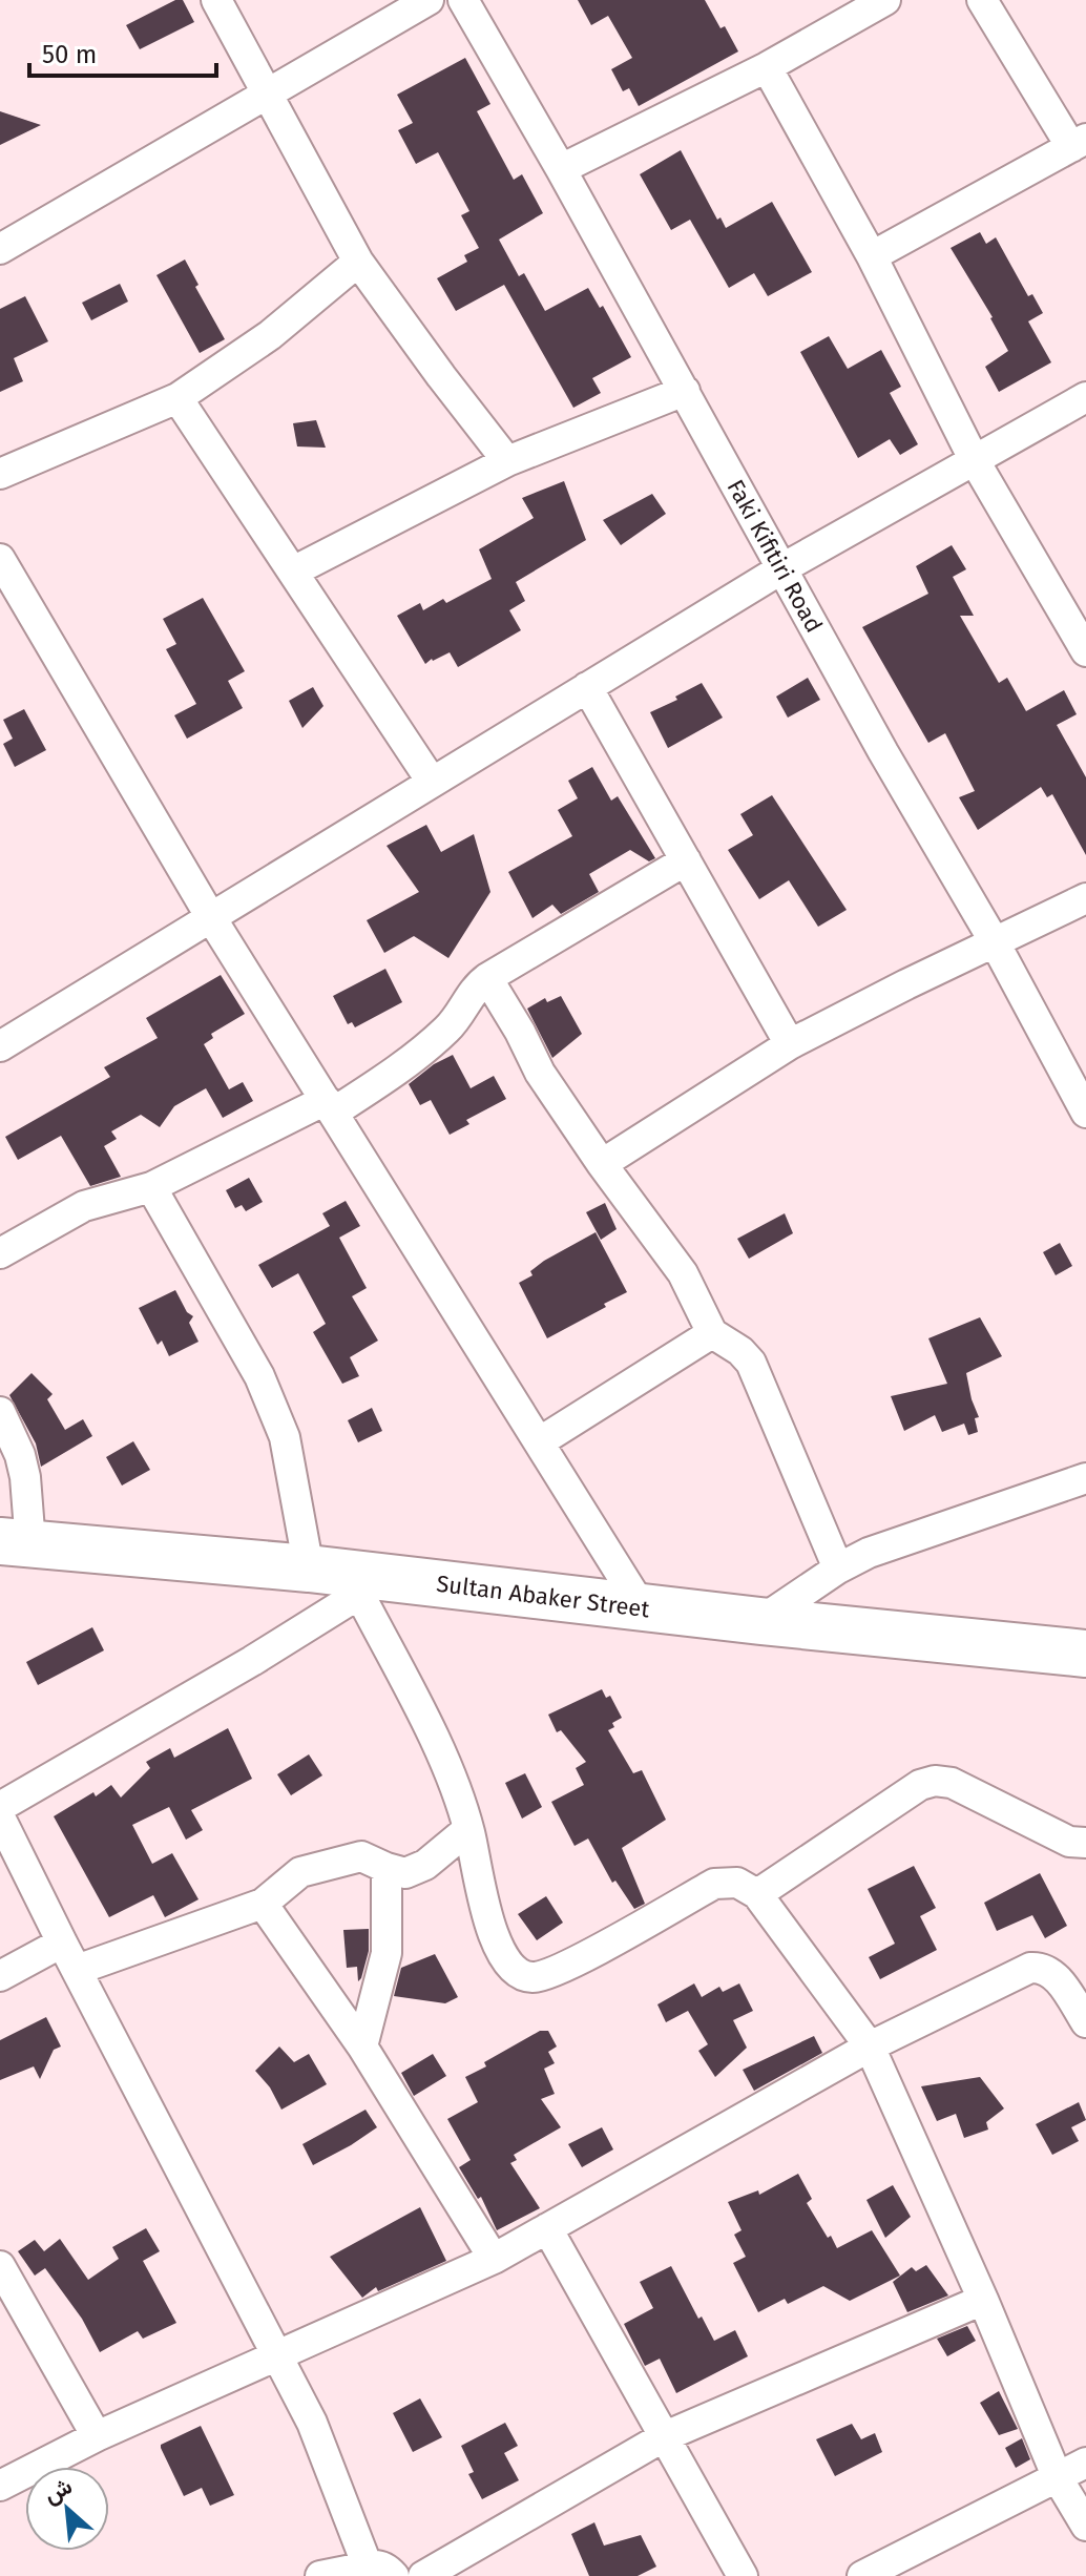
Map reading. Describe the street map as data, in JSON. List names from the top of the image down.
{
  "streets": {
    "highway": ["Sultan Abaker Street"],
    "street": ["Faki Kifitiri Road"]
  },
  "scale_bar": "50 m",
  "north": "top left"
}
